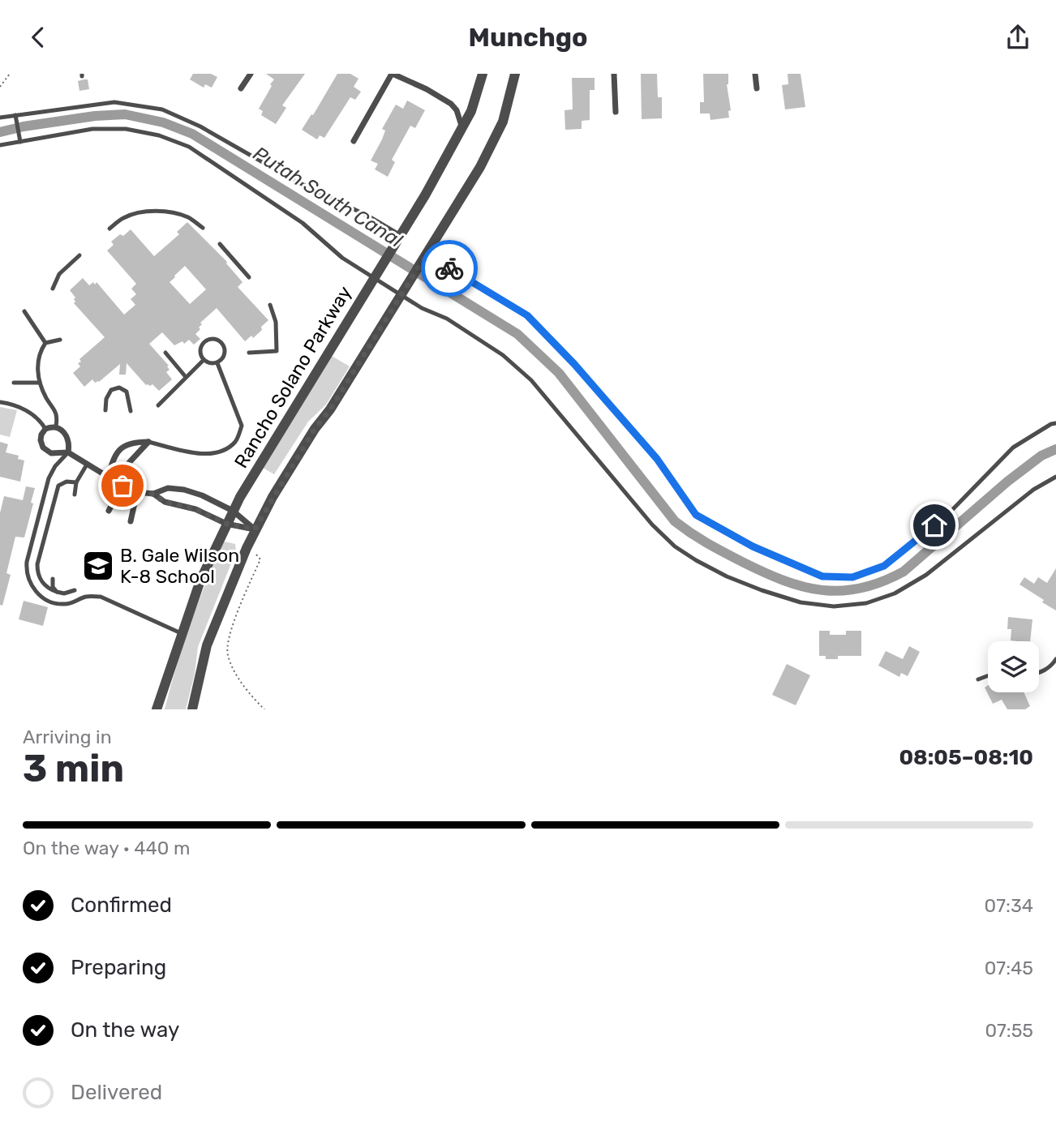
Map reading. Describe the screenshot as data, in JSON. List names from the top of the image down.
{
  "streets": {
    "street": ["Rancho Solano Parkway"]
  },
  "water": ["Putah South Canal"],
  "places": {
    "school or university": ["B. Gale Wilson K-8 School"]
  },
  "page": {
    "header": "Munchgo",
    "heading": ["3 min", "Arriving in", "08:05–08:10"],
    "bar": "On the way · 440 m",
    "list": [
      ["Confirmed", "07:34"],
      ["Preparing", "07:45"],
      ["On the way", "07:55"],
      "Delivered"
    ]
  }
}
